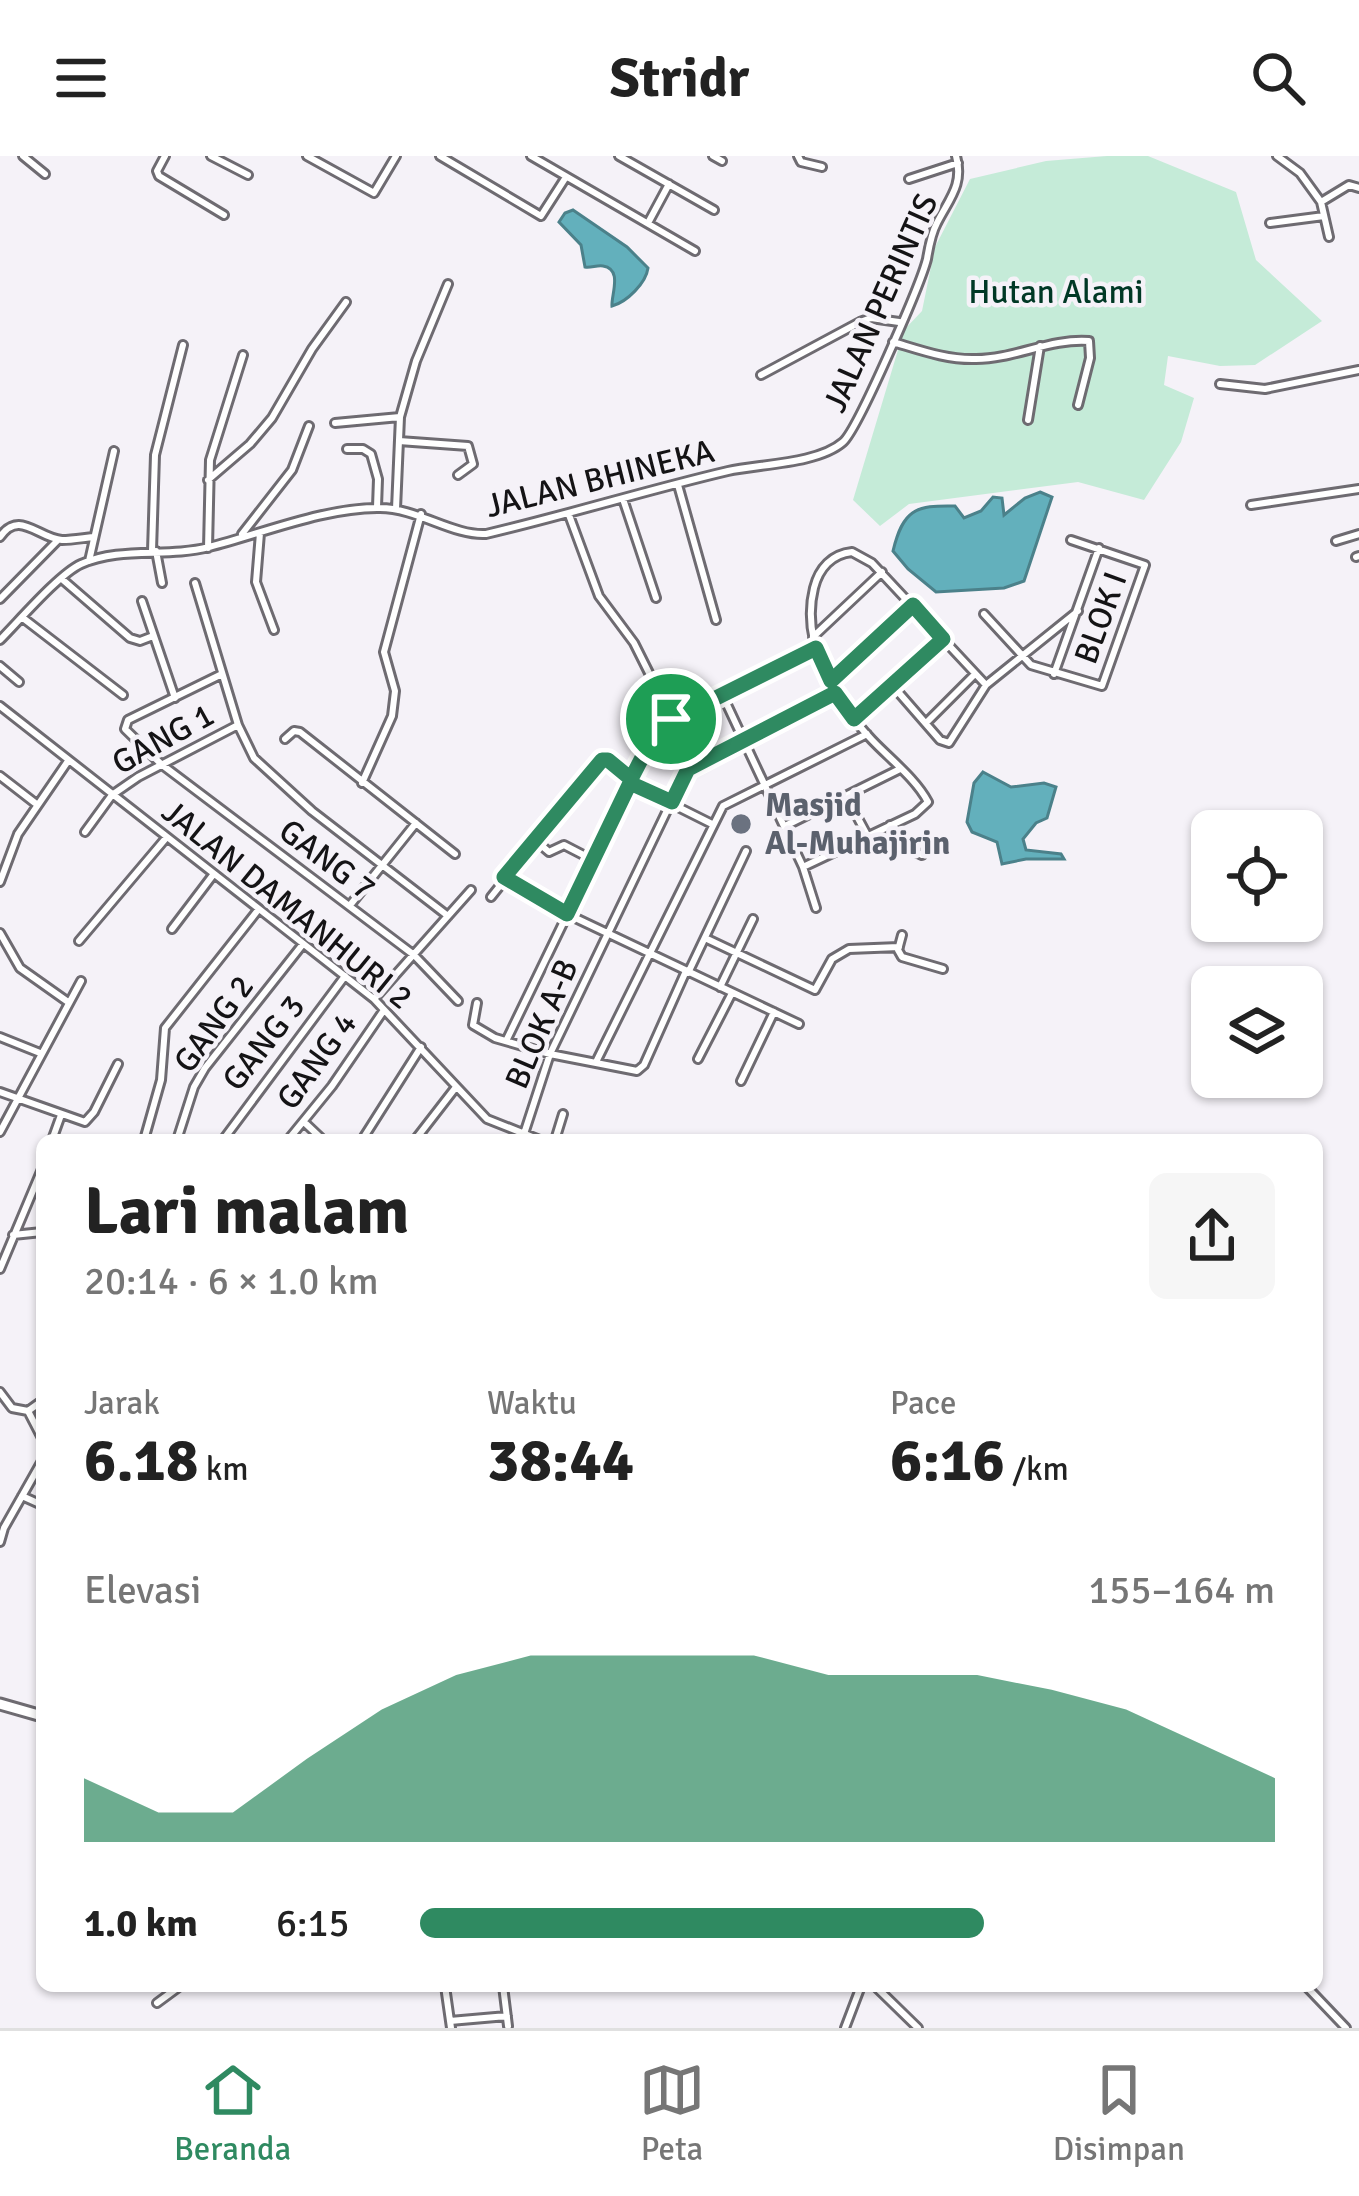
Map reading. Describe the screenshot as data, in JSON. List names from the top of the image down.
{
  "streets": {
    "street": [
      "JALAN PERINTIS",
      "JALAN BHINEKA",
      "BLOK I",
      "GANG 1",
      "GANG 7",
      "JALAN DAMANHURI 2",
      "GANG 2",
      "BLOK A-B",
      "GANG 3",
      "GANG 4"
    ]
  },
  "crossings": [
    ["JALAN PERINTIS", "JALAN BHINEKA"],
    ["GANG 1", "GANG 7"],
    ["GANG 1", "JALAN DAMANHURI 2"],
    ["JALAN DAMANHURI 2", "GANG 2"],
    ["JALAN DAMANHURI 2", "GANG 3"],
    ["JALAN DAMANHURI 2", "GANG 4"]
  ],
  "parks": ["Hutan Alami"],
  "places": ["Masjid Al-Muhajirin"],
  "page": {
    "header": "Stridr",
    "heading": ["Lari malam", "20:14 · 6 × 1.0 km"],
    "stats": [
      ["Jarak", "6.18 km"],
      ["Waktu", "38:44"],
      ["Pace", "6:16 /km"]
    ],
    "chart": ["Elevasi", "155–164 m"],
    "list": [
      {
        "name": "1.0 km",
        "note": "6:15"
      }
    ],
    "tabs": ["Beranda", "Peta", "Disimpan"]
  }
}
